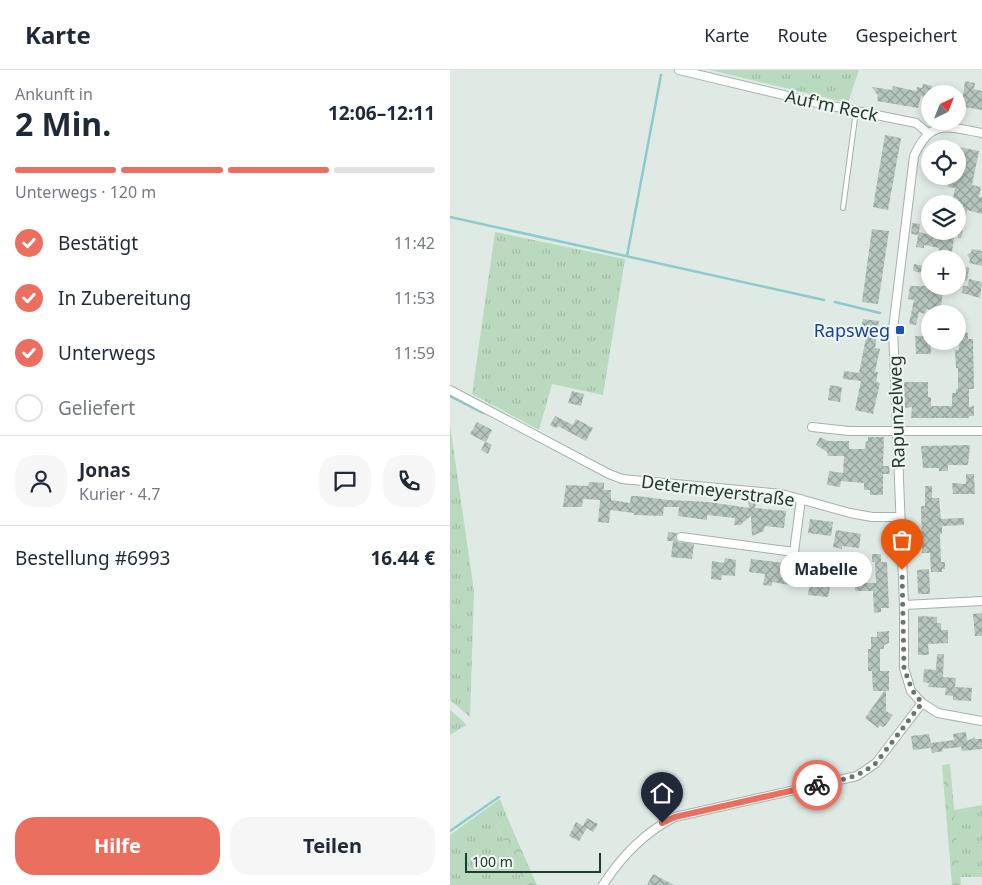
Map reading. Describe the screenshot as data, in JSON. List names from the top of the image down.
{
  "streets": {
    "street": ["Auf'm Reck", "Rapunzelweg", "Determeyerstraße"]
  },
  "crossings": [
    ["Auf'm Reck", "Rapunzelweg"],
    ["Rapunzelweg", "Determeyerstraße"]
  ],
  "places": {
    "transit": ["Rapsweg"],
    "other": ["Mabelle"]
  },
  "scale_bar": "100 m",
  "north": "top right",
  "page": {
    "header": "Karte",
    "nav": ["Karte", "Route", "Gespeichert"],
    "heading": ["2 Min.", "Ankunft in", "12:06–12:11"],
    "panel": [
      "Jonas",
      "Kurier · 4.7",
      "Bestellung #6993",
      "16.44 €"
    ],
    "map_buttons": ["+", "−"],
    "bar": "Unterwegs · 120 m",
    "list": [
      ["Bestätigt", "11:42"],
      ["In Zubereitung", "11:53"],
      ["Unterwegs", "11:59"],
      "Geliefert"
    ],
    "bubble": "Mabelle",
    "buttons": ["Hilfe", "Teilen"],
    "scale": "100 m"
  }
}
